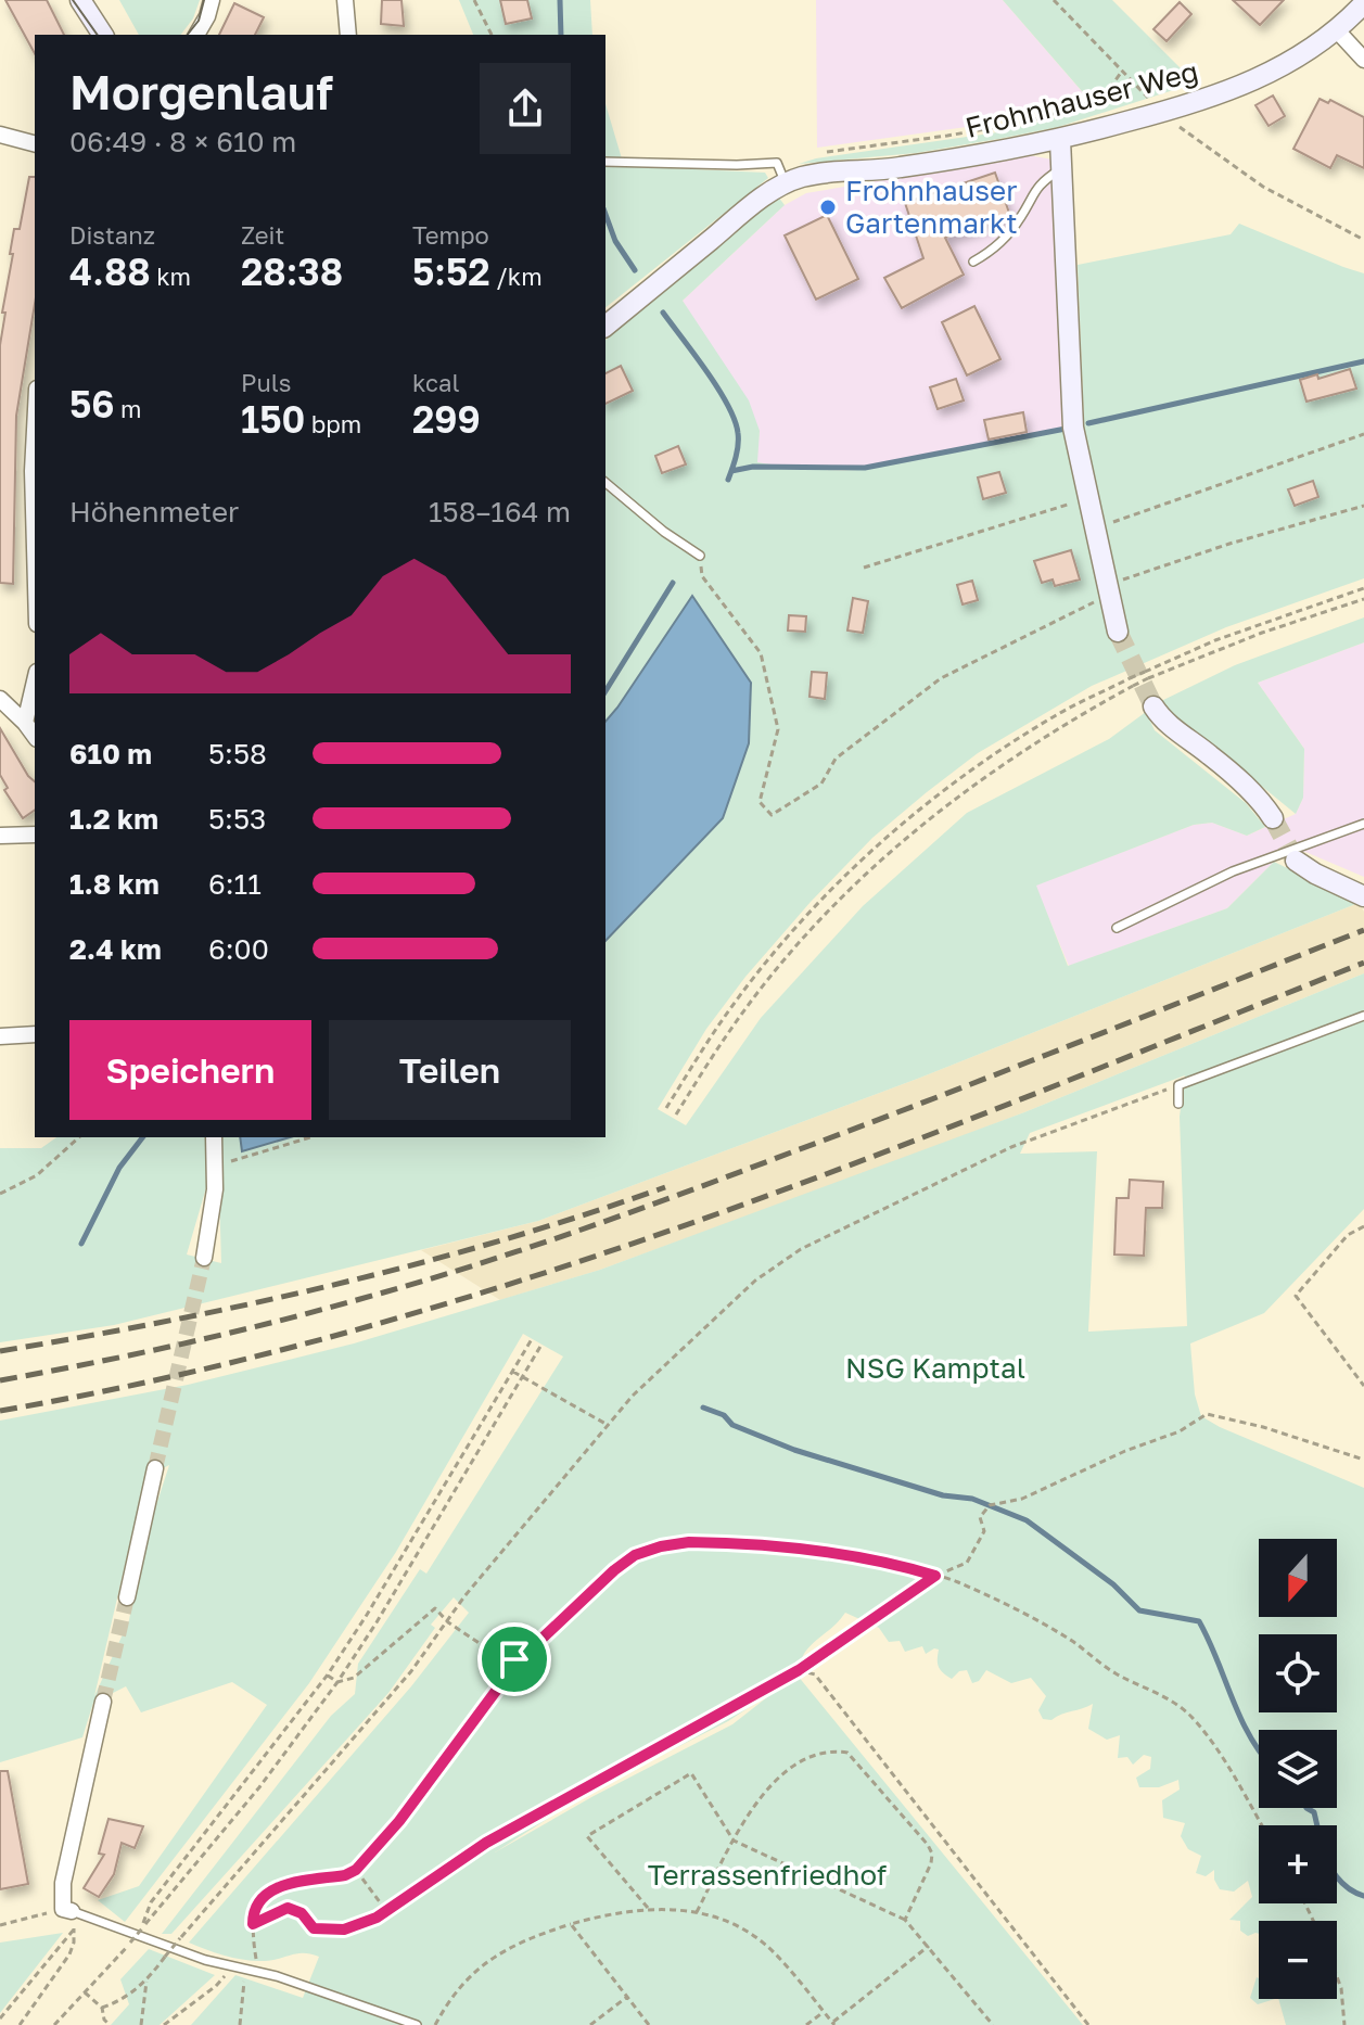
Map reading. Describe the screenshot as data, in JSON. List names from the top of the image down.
{
  "streets": {
    "main road": ["Frohnhauser Weg"]
  },
  "parks": ["NSG Kamptal", "Terrassenfriedhof"],
  "places": ["Frohnhauser Gartenmarkt"],
  "north": "bottom",
  "page": {
    "heading": ["Morgenlauf", "06:49 · 8 × 610 m"],
    "stats": [
      ["Distanz", "4.88 km"],
      ["Zeit", "28:38"],
      ["Tempo", "5:52 /km"],
      ["56 m"],
      ["Puls", "150 bpm"],
      ["kcal", "299"]
    ],
    "chart": ["Höhenmeter", "158–164 m"],
    "list": [
      {
        "name": "610 m",
        "note": "5:58"
      },
      {
        "name": "1.2 km",
        "note": "5:53"
      },
      {
        "name": "1.8 km",
        "note": "6:11"
      },
      {
        "name": "2.4 km",
        "note": "6:00"
      }
    ],
    "buttons": ["Speichern", "Teilen"],
    "map_buttons": ["+", "−"]
  }
}
